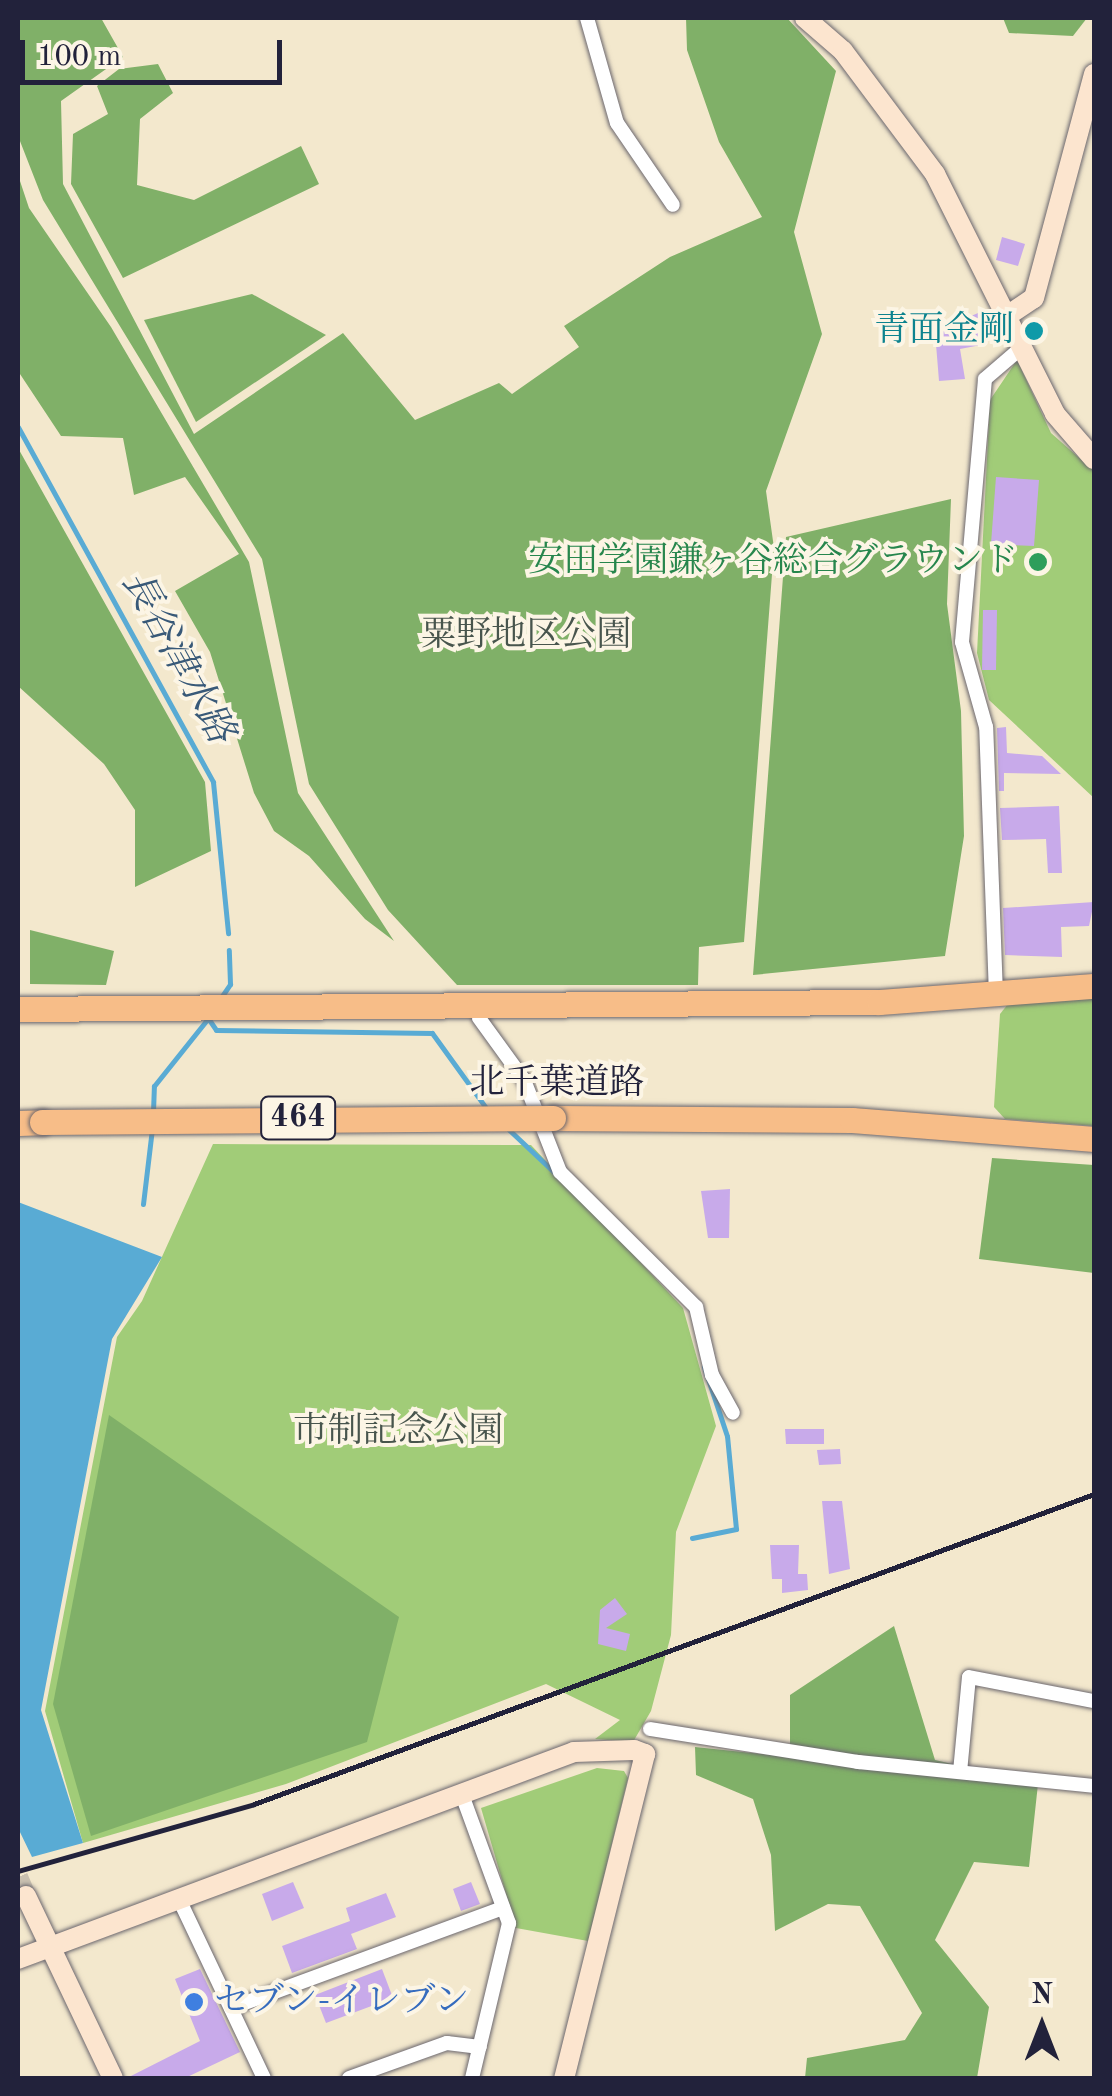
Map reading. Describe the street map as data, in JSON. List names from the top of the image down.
{
  "streets": {
    "highway": ["北千葉道路", "464"]
  },
  "water": ["長谷津水路"],
  "parks": ["粟野地区公園", "市制記念公園"],
  "places": ["青面金剛", "安田学園鎌ヶ谷総合グラウンド", "セブン-イレブン"],
  "scale_bar": "100 m",
  "north": "top"
}
